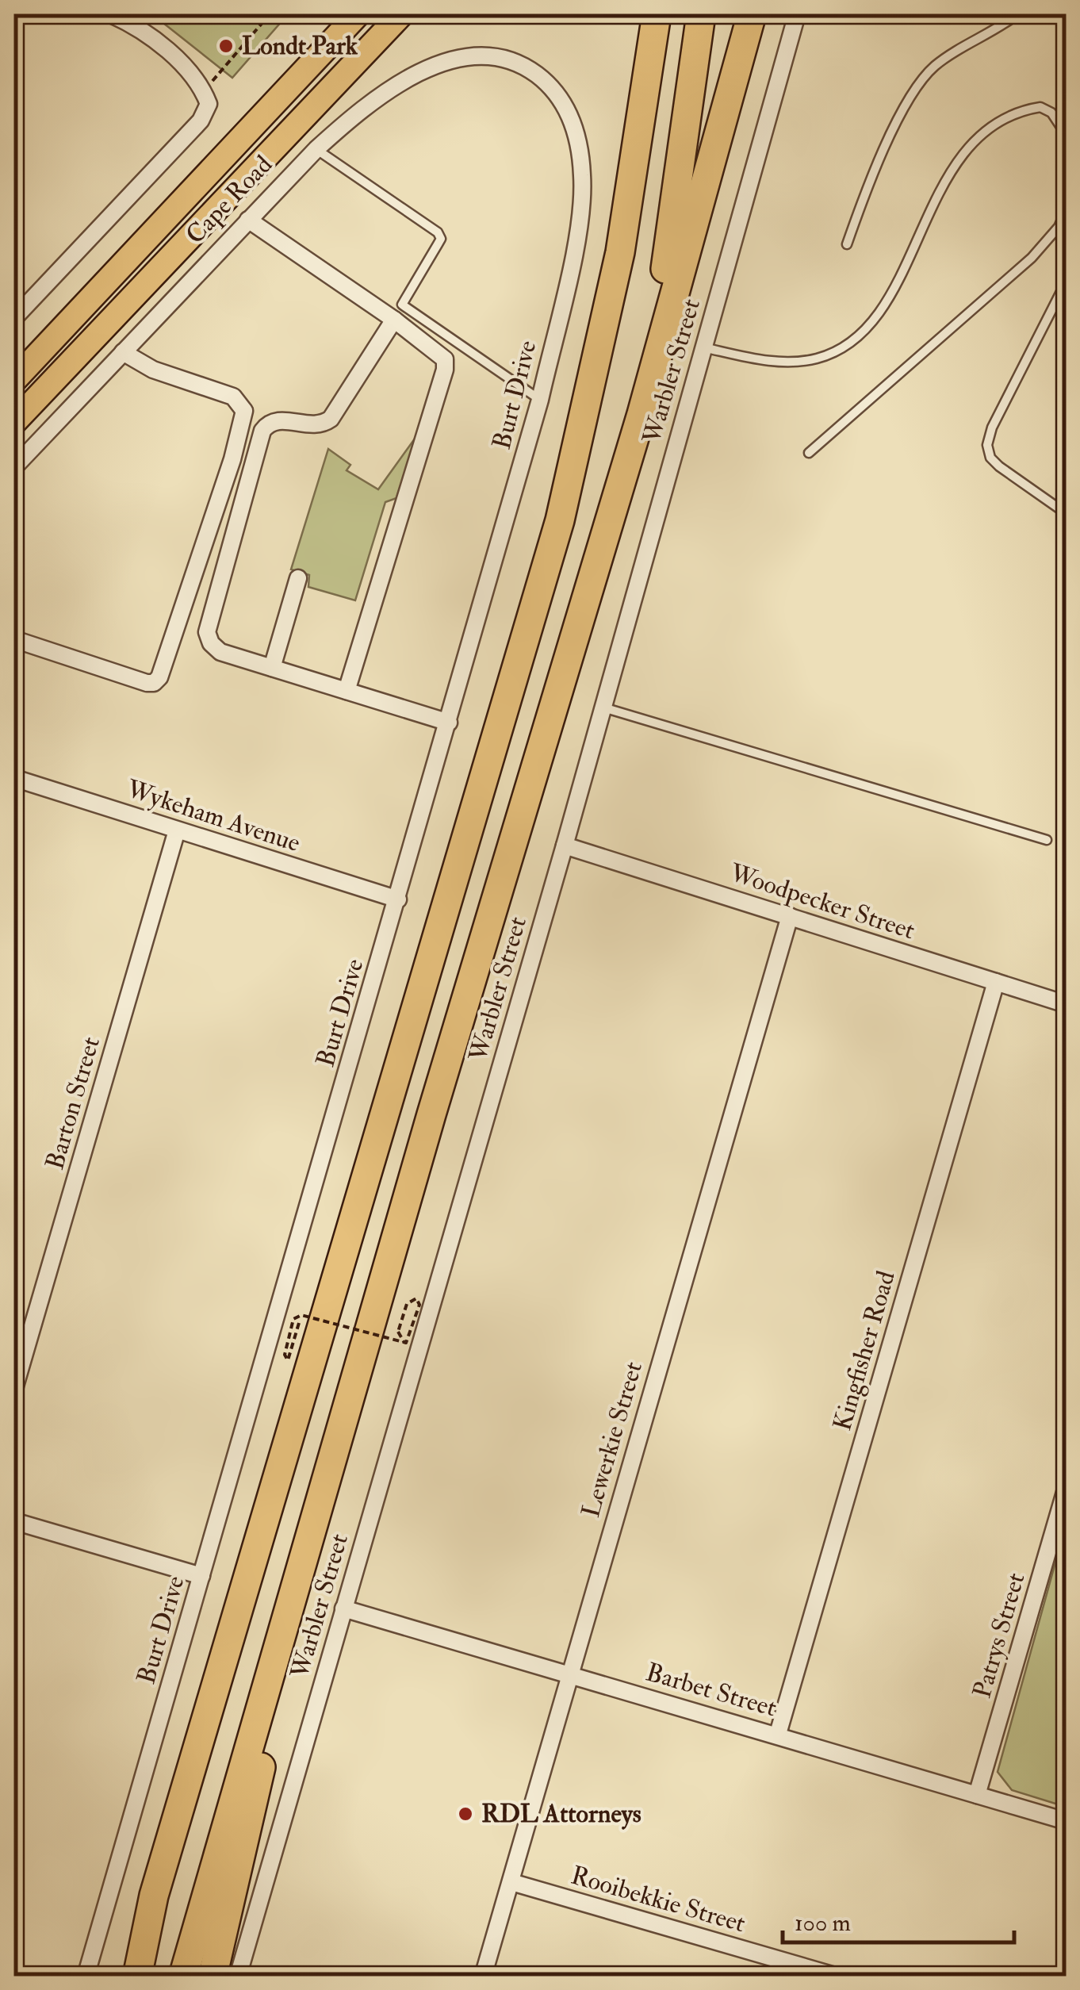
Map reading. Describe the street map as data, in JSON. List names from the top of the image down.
{
  "streets": {
    "main road": ["Cape Road"],
    "street": [
      "Warbler Street",
      "Burt Drive",
      "Wykeham Avenue",
      "Woodpecker Street",
      "Barton Street",
      "Kingfisher Road",
      "Lewerkie Street",
      "Patrys Street",
      "Barbet Street",
      "Rooibekkie Street"
    ]
  },
  "crossings": [
    ["Cape Road", "Burt Drive"],
    ["Warbler Street", "Woodpecker Street"],
    ["Warbler Street", "Barbet Street"],
    ["Burt Drive", "Wykeham Avenue"],
    ["Wykeham Avenue", "Barton Street"],
    ["Woodpecker Street", "Kingfisher Road"],
    ["Woodpecker Street", "Lewerkie Street"],
    ["Kingfisher Road", "Barbet Street"],
    ["Lewerkie Street", "Barbet Street"],
    ["Lewerkie Street", "Rooibekkie Street"],
    ["Patrys Street", "Barbet Street"]
  ],
  "places": ["Londt Park", "RDL Attorneys"],
  "scale_bar": "100 m"
}
